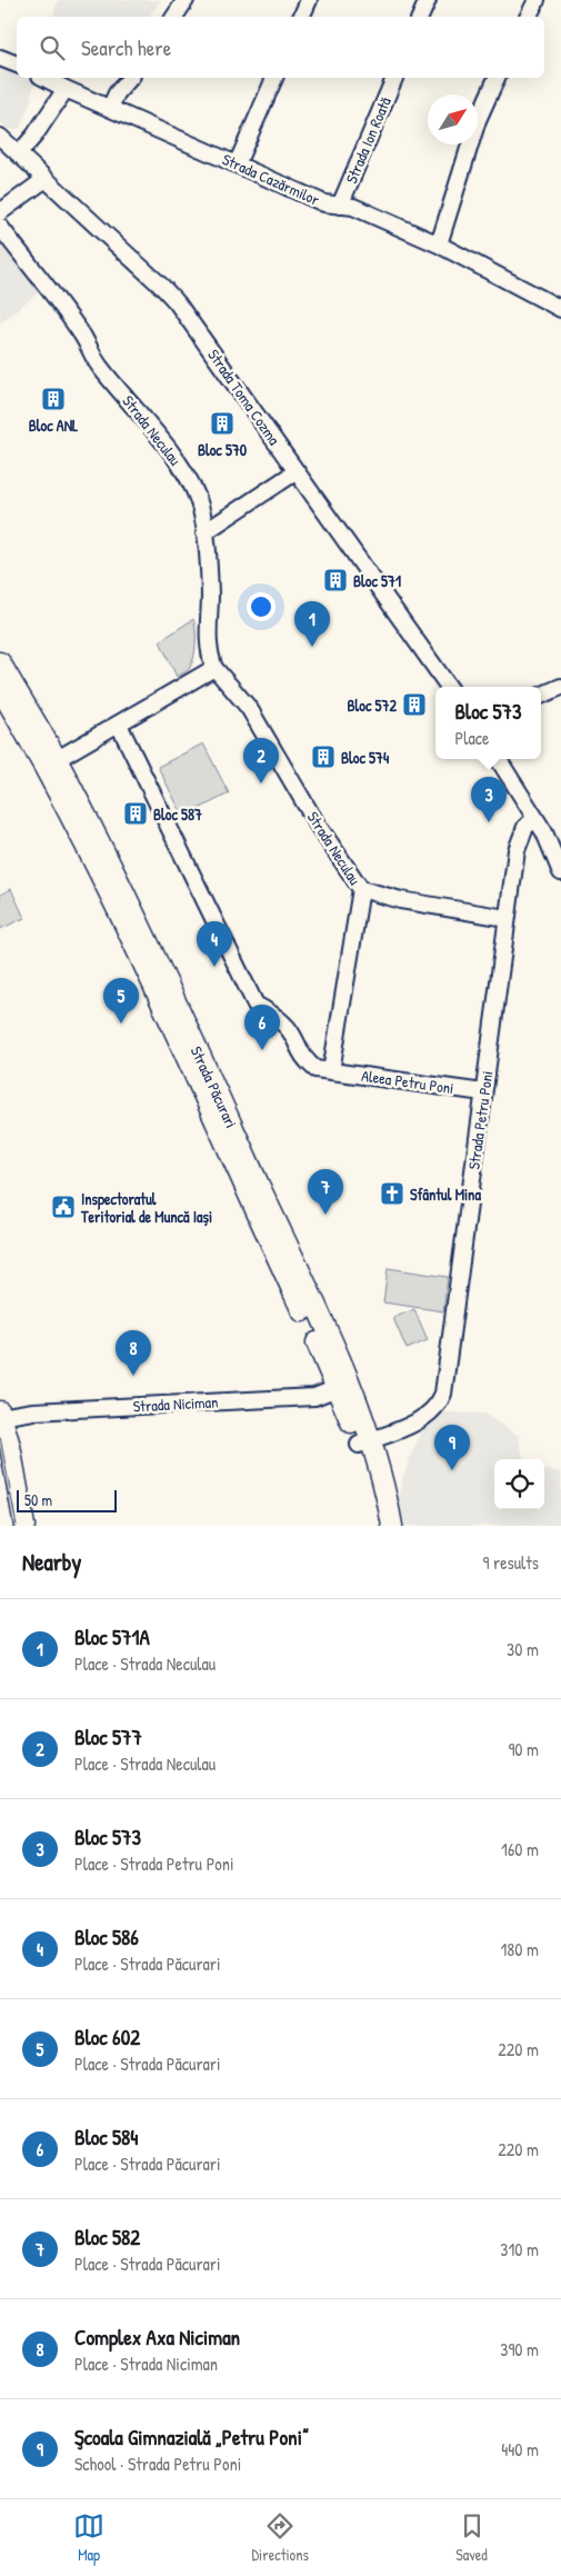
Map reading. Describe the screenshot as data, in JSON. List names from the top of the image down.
{
  "streets": {
    "main road": ["Strada Păcurari"],
    "street": [
      "Strada Ion Roată",
      "Strada Cazărmilor",
      "Strada Toma Cozma",
      "Strada Neculau",
      "Aleea Petru Poni",
      "Strada Petru Poni",
      "Strada Niciman"
    ]
  },
  "crossings": [
    ["Strada Ion Roată", "Strada Cazărmilor"],
    ["Strada Neculau", "Aleea Petru Poni"],
    ["Strada Neculau", "Strada Petru Poni"],
    ["Aleea Petru Poni", "Strada Petru Poni"],
    ["Strada Păcurari", "Strada Petru Poni"],
    ["Strada Păcurari", "Strada Niciman"]
  ],
  "places": {
    "building": [
      "Bloc ANL",
      "Bloc 570",
      "Bloc 571",
      "Bloc 572",
      "Bloc 574",
      "Bloc 587"
    ],
    "church": ["Sfântul Mina"],
    "public building": ["Inspectoratul Teritorial de Muncă Iași"]
  },
  "scale_bar": "50 m",
  "north": "top right",
  "page": {
    "search": "Search here",
    "pins": [
      "1",
      "2",
      "3",
      "4",
      "5",
      "6",
      "7",
      "8",
      "9"
    ],
    "popup": ["Bloc 573", "Place"],
    "scale": "50 m",
    "heading": ["Nearby", "9 results"],
    "list": [
      {
        "mark": "1",
        "name": "Bloc 571A",
        "note": "Place · Strada Neculau",
        "value": "30 m"
      },
      {
        "mark": "2",
        "name": "Bloc 577",
        "note": "Place · Strada Neculau",
        "value": "90 m"
      },
      {
        "mark": "3",
        "name": "Bloc 573",
        "note": "Place · Strada Petru Poni",
        "value": "160 m"
      },
      {
        "mark": "4",
        "name": "Bloc 586",
        "note": "Place · Strada Păcurari",
        "value": "180 m"
      },
      {
        "mark": "5",
        "name": "Bloc 602",
        "note": "Place · Strada Păcurari",
        "value": "220 m"
      },
      {
        "mark": "6",
        "name": "Bloc 584",
        "note": "Place · Strada Păcurari",
        "value": "220 m"
      },
      {
        "mark": "7",
        "name": "Bloc 582",
        "note": "Place · Strada Păcurari",
        "value": "310 m"
      },
      {
        "mark": "8",
        "name": "Complex Axa Niciman",
        "note": "Place · Strada Niciman",
        "value": "390 m"
      },
      {
        "mark": "9",
        "name": "Şcoala Gimnazială „Petru Poni”",
        "note": "School · Strada Petru Poni",
        "value": "440 m"
      }
    ],
    "nav": ["Map", "Directions", "Saved"]
  }
}
